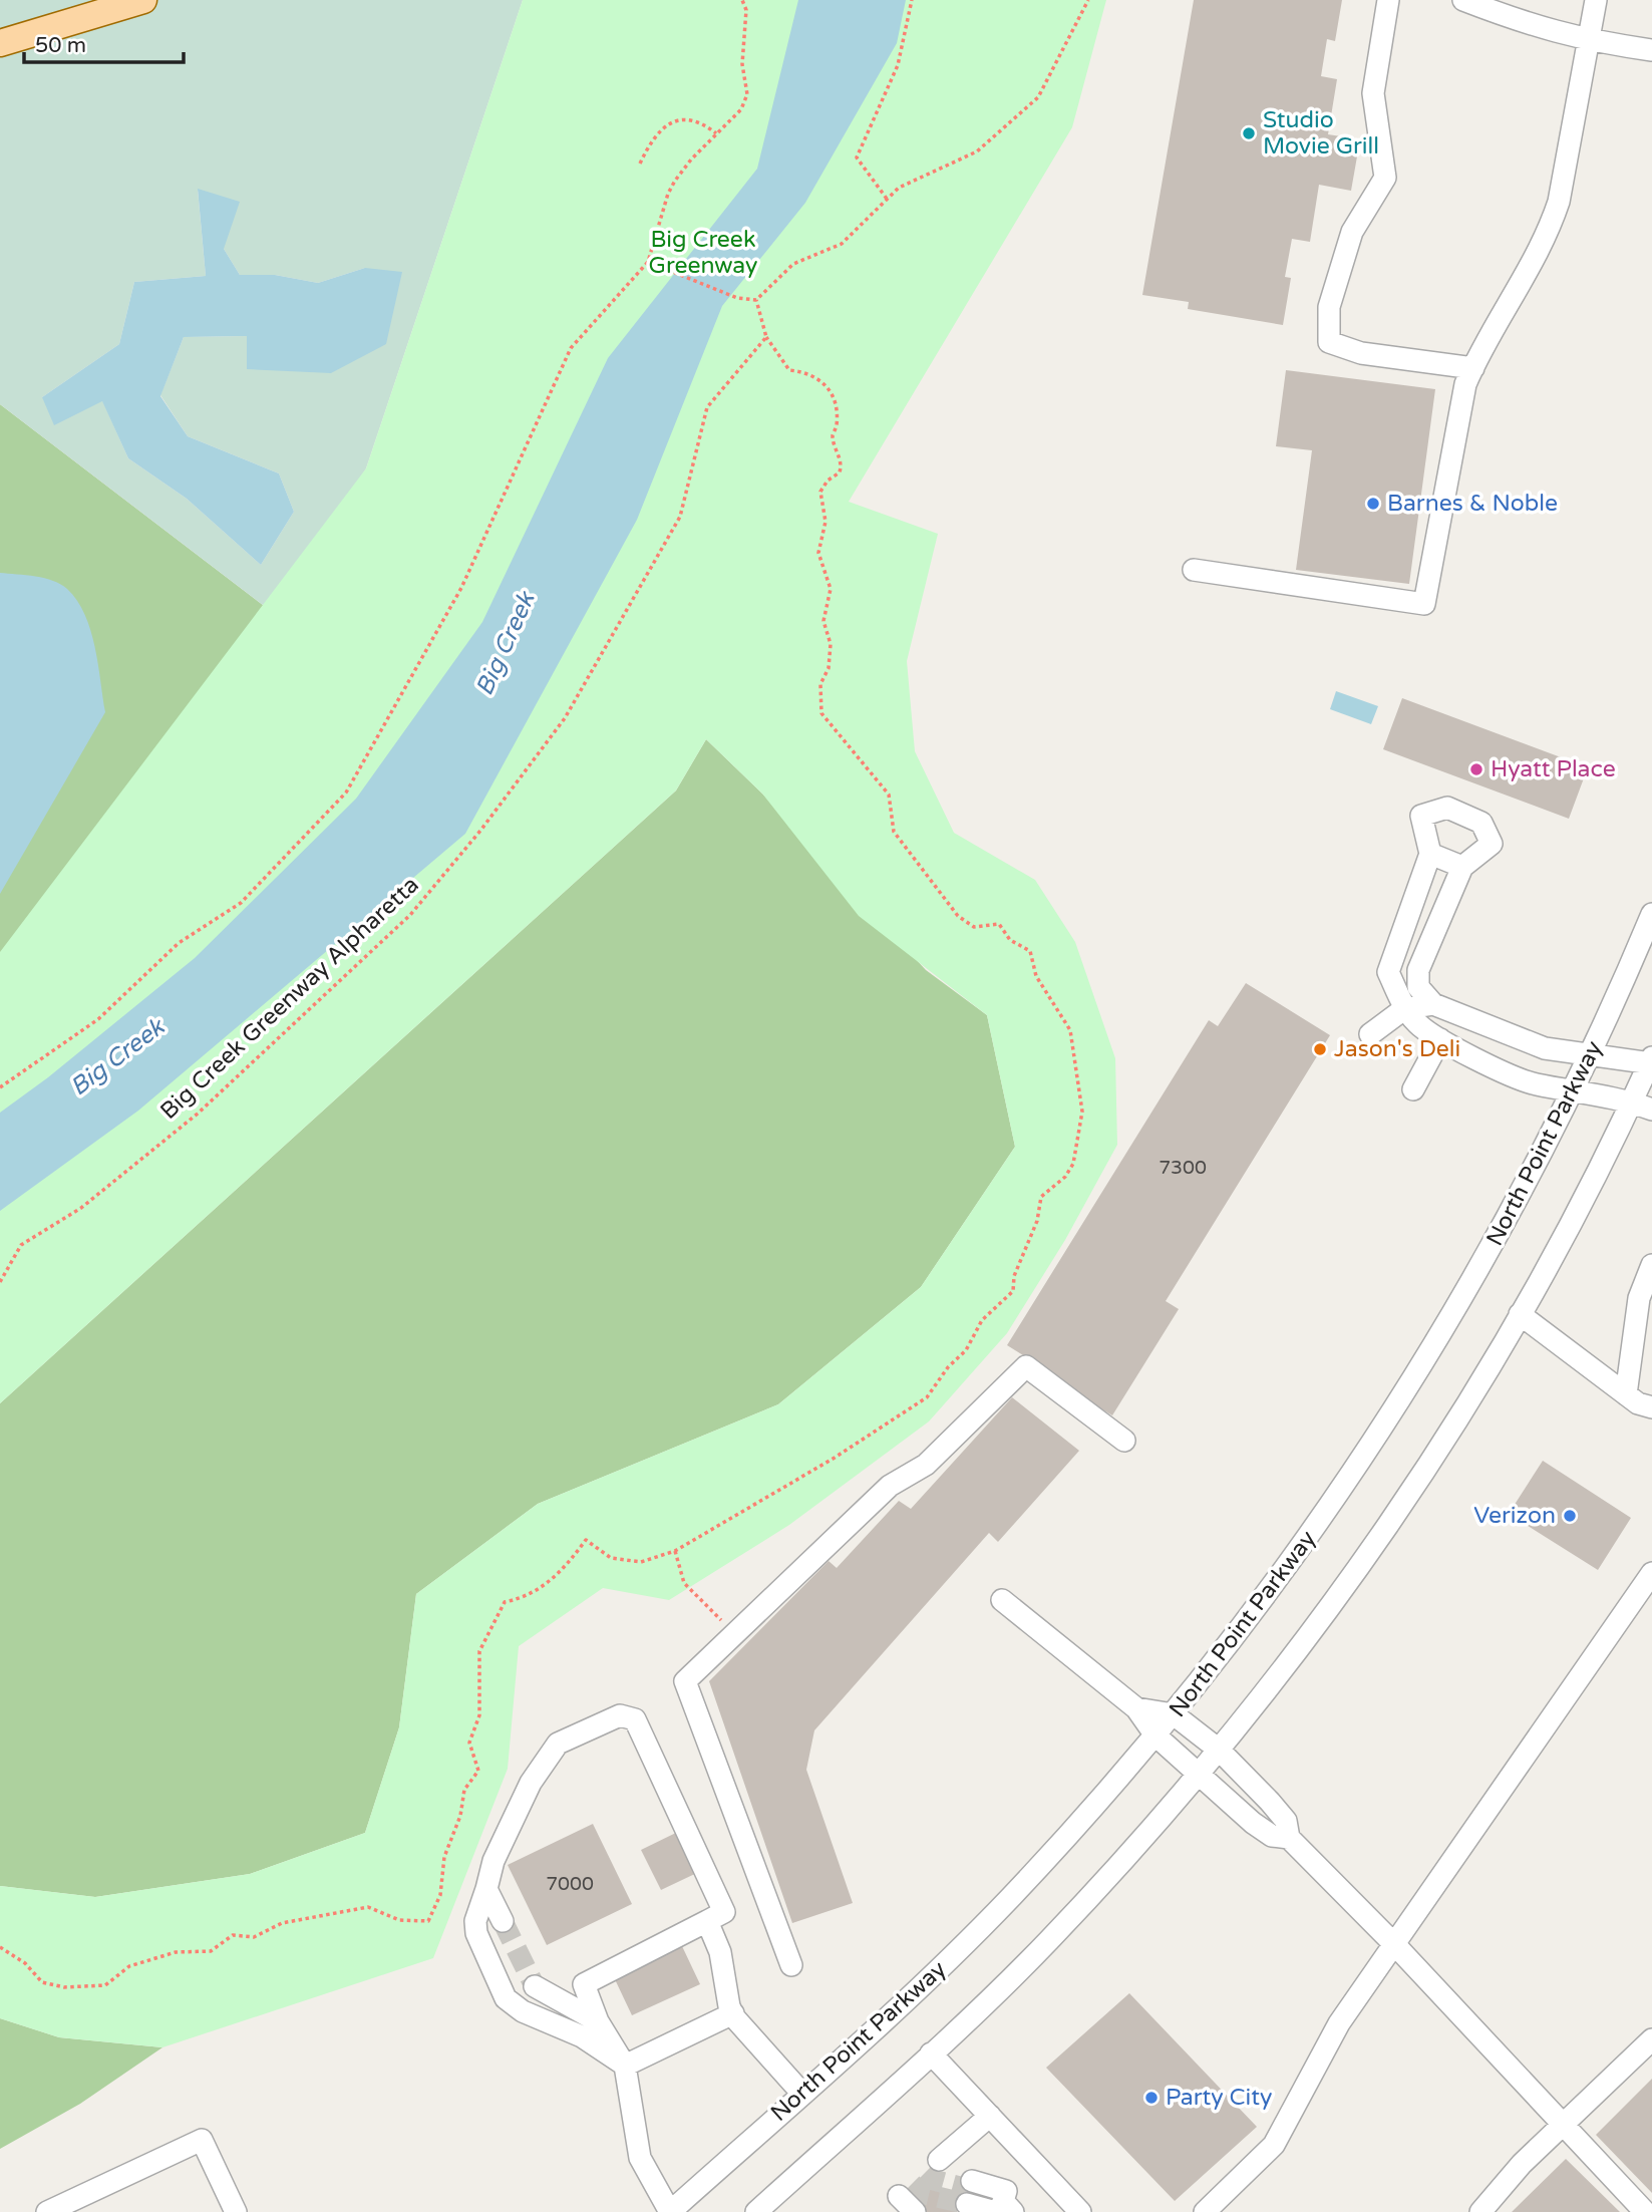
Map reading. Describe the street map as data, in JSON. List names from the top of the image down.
{
  "streets": {
    "street": ["North Point Parkway"],
    "path": ["Big Creek Greenway Alpharetta"]
  },
  "water": ["Big Creek"],
  "parks": ["Big Creek Greenway"],
  "places": [
    "Studio Movie Grill",
    "Barnes & Noble",
    "Hyatt Place",
    "Jason's Deli",
    "Verizon",
    "Party City"
  ],
  "house_numbers": ["7300", "7000"],
  "scale_bar": "50 m"
}
